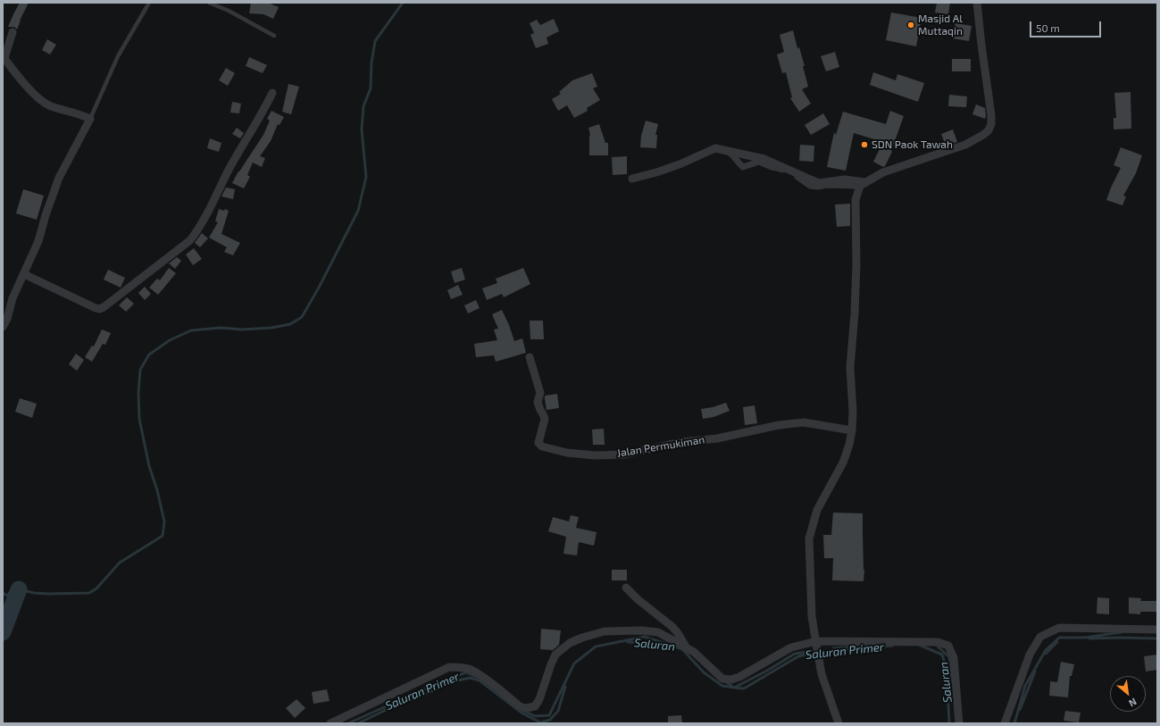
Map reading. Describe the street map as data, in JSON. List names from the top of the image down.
{
  "streets": {
    "street": ["Jalan Permukiman"]
  },
  "water": ["Saluran", "Saluran Primer"],
  "places": ["Masjid Al Muttaqin", "SDN Paok Tawah"],
  "scale_bar": "50 m",
  "north": "bottom right"
}
